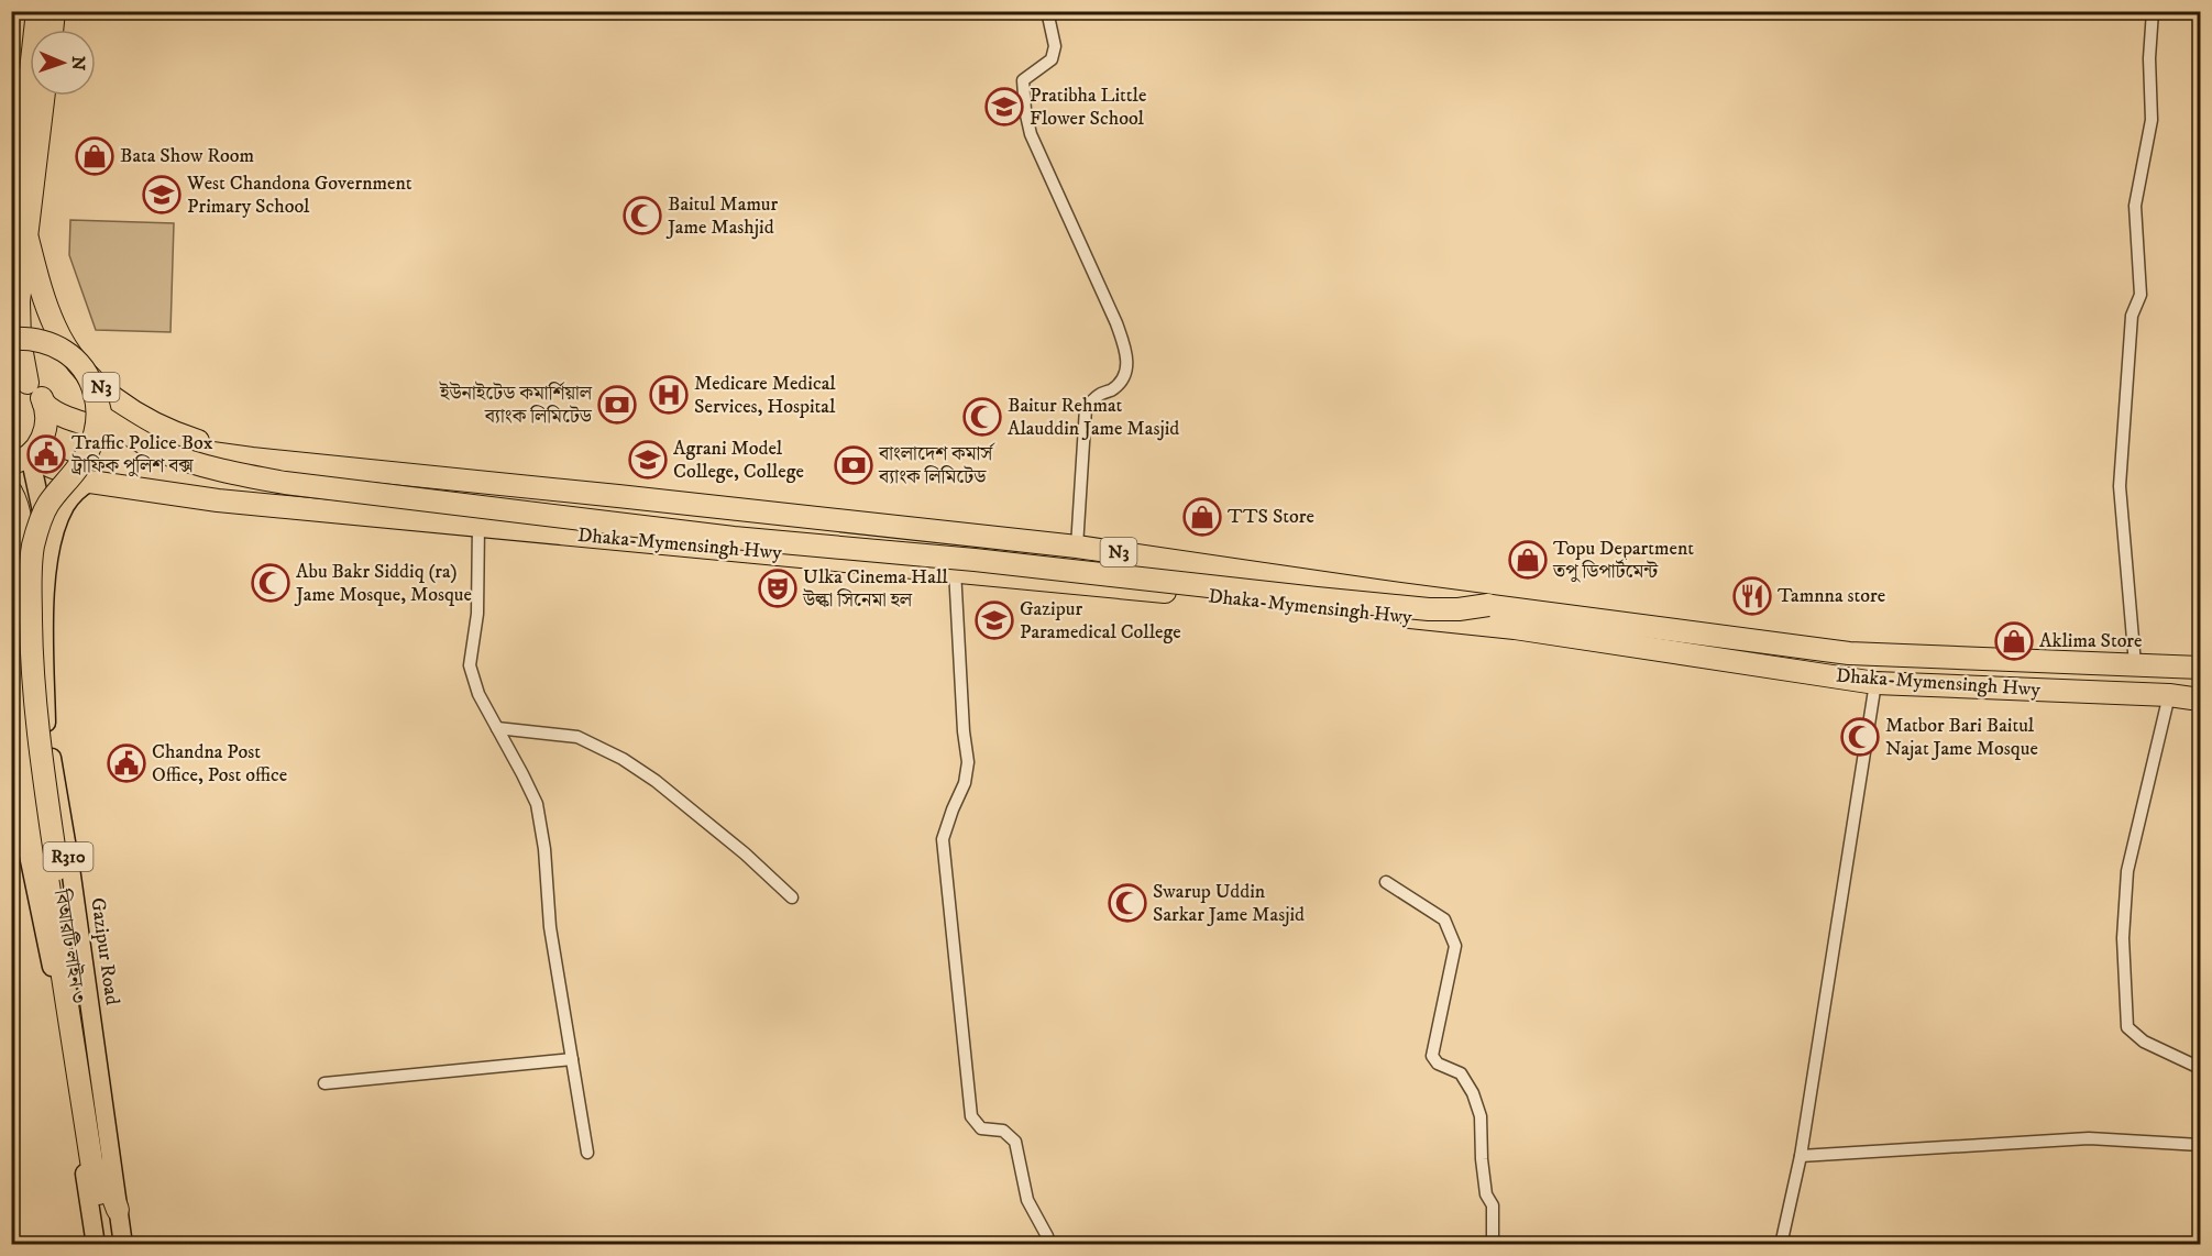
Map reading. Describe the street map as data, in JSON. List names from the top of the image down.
{
  "streets": {
    "highway": ["N3", "Dhaka-Mymensingh Hwy", "বিআরটি লাইন ৩"],
    "main road": ["R310", "Gazipur Road"]
  },
  "crossings": [
    ["N3", "Dhaka-Mymensingh Hwy"],
    ["Dhaka-Mymensingh Hwy", "Gazipur Road"]
  ],
  "places": {
    "school or university": [
      "Pratibha Little Flower School",
      "West Chandona Government Primary School",
      "Agrani Model College, College",
      "Gazipur Paramedical College"
    ],
    "shop": [
      "Bata Show Room",
      "TTS Store",
      "Topu Department তপু ডিপার্টমেন্ট",
      "Aklima Store"
    ],
    "mosque": [
      "Baitul Mamur Jame Mashjid",
      "Baitur Rehmat Alauddin Jame Masjid",
      "Abu Bakr Siddiq (ra) Jame Mosque, Mosque",
      "Matbor Bari Baitul Najat Jame Mosque",
      "Swarup Uddin Sarkar Jame Masjid"
    ],
    "hospital": ["Medicare Medical Services, Hospital"],
    "bank": ["ইউনাইটেড কমার্শিয়াল ব্যাংক লিমিটেড", "বাংলাদেশ কমার্স ব্যাংক লিমিটেড"],
    "public building": ["Traffic Police Box ট্রাফিক পুলিশ বক্স", "Chandna Post Office, Post office"],
    "theatre": ["Ulka Cinema Hall উল্কা সিনেমা হল"],
    "restaurant": ["Tamnna store"]
  },
  "north": "right"
}
